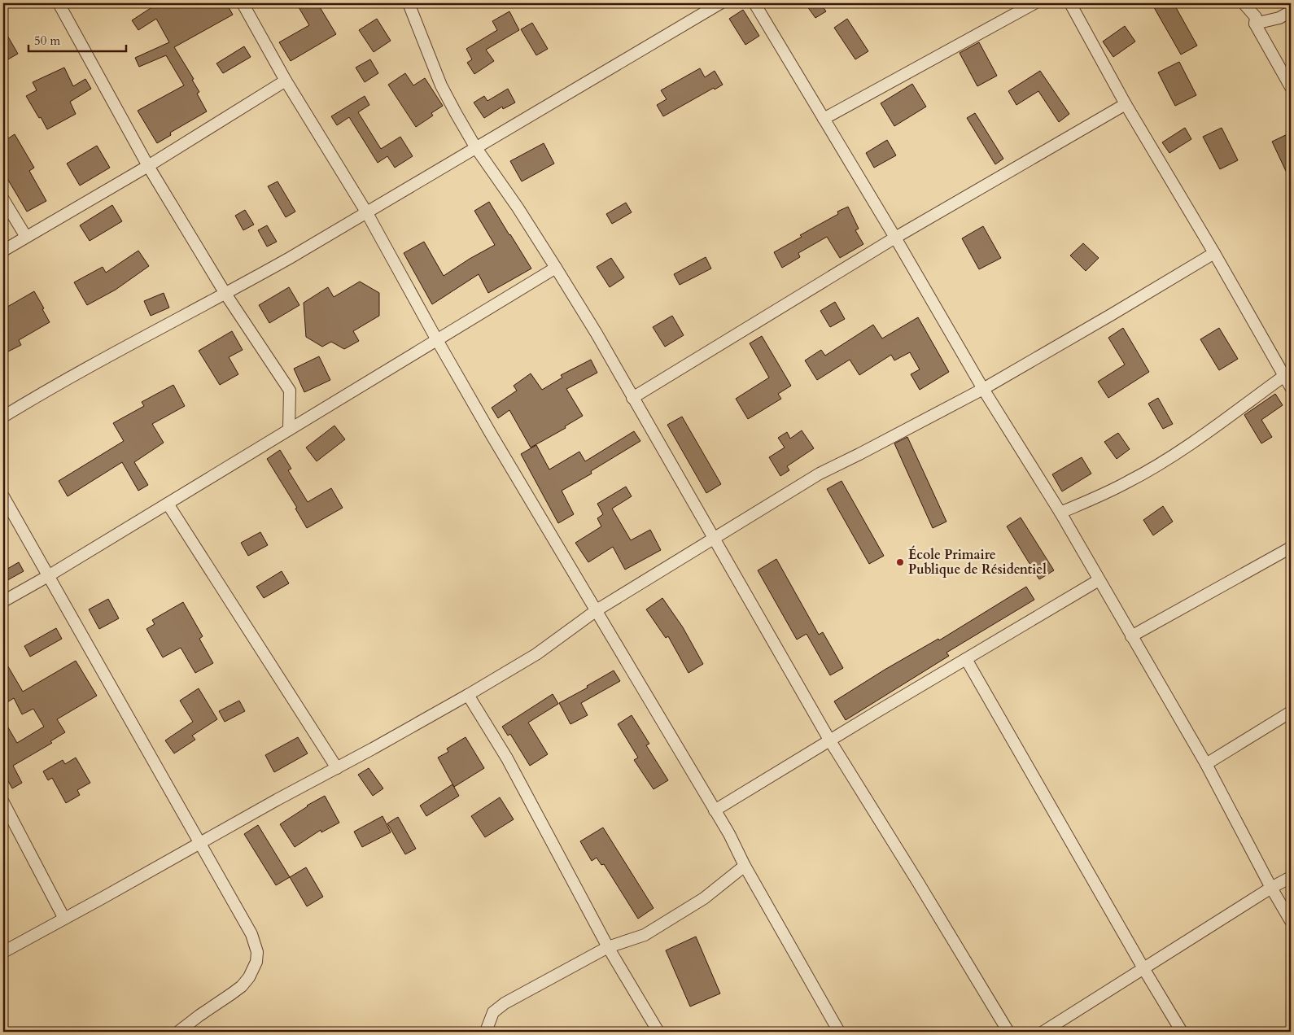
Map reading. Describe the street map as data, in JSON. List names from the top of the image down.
{
  "places": ["École Primaire Publique de Résidentiel"],
  "scale_bar": "50 m"
}
